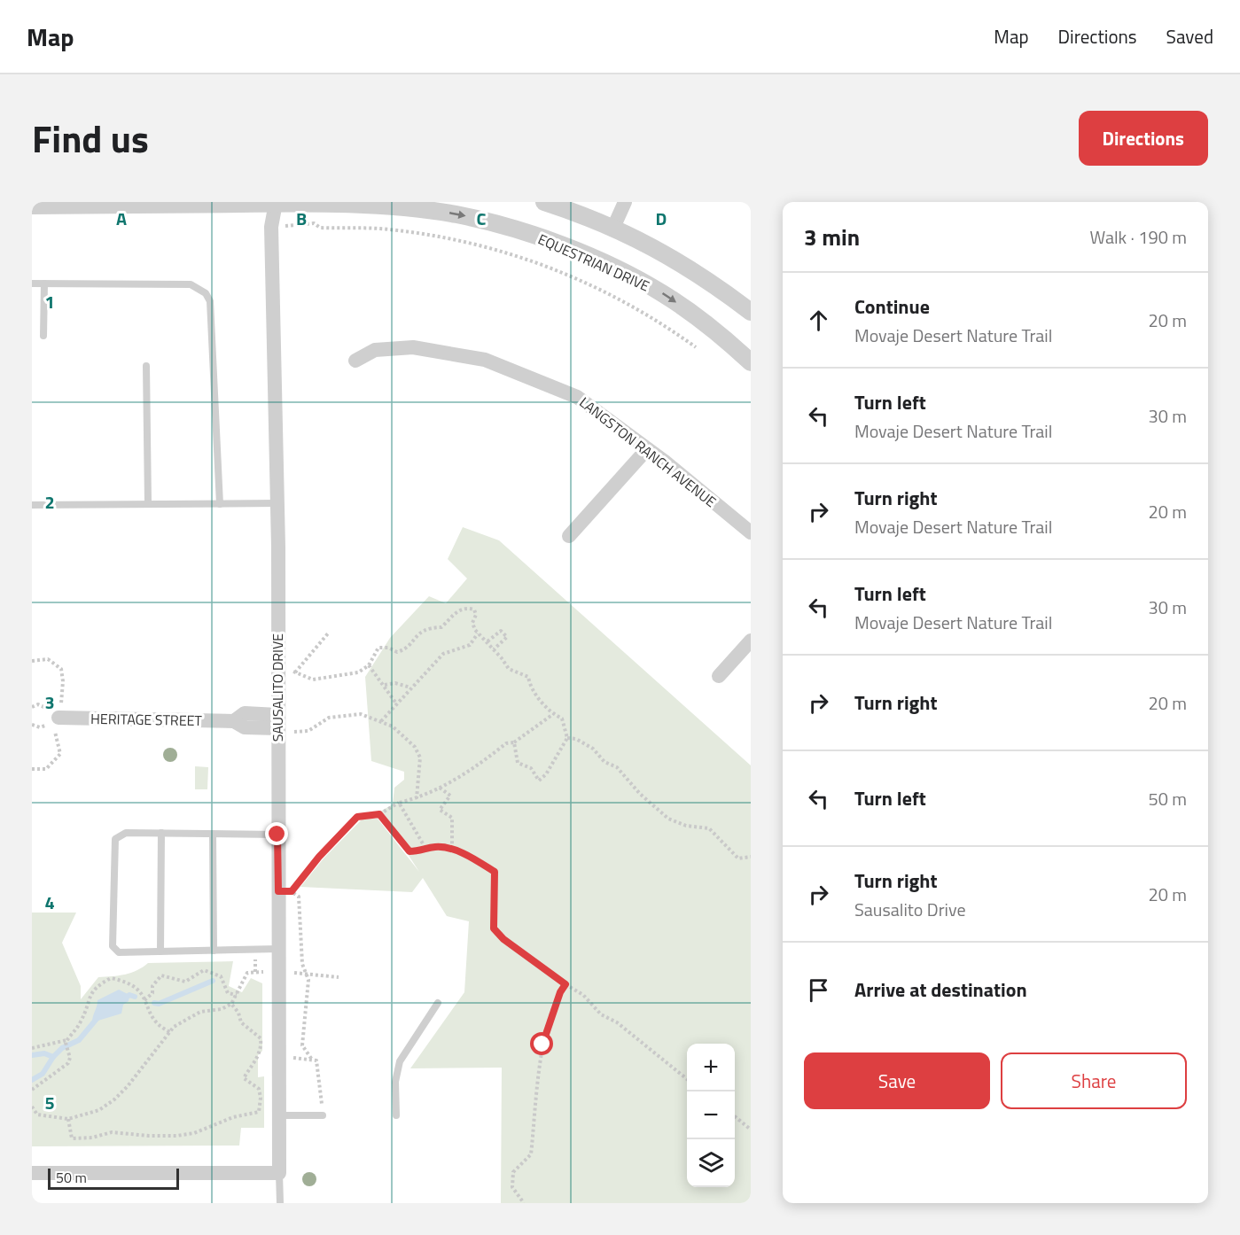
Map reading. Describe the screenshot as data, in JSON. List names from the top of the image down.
{
  "streets": {
    "street": [
      "EQUESTRIAN DRIVE",
      "LANGSTON RANCH AVENUE",
      "SAUSALITO DRIVE",
      "HERITAGE STREET"
    ]
  },
  "crossings": [
    ["EQUESTRIAN DRIVE", "SAUSALITO DRIVE"],
    ["SAUSALITO DRIVE", "HERITAGE STREET"]
  ],
  "scale_bar": "50 m",
  "page": {
    "header": "Map",
    "nav": ["Map", "Directions", "Saved"],
    "title": "Find us",
    "buttons": [
      "Directions",
      ["Save", "Share"]
    ],
    "heading": ["3 min", "Walk · 190 m"],
    "list": [
      ["Continue", "Movaje Desert Nature Trail", "20 m"],
      ["Turn left", "Movaje Desert Nature Trail", "30 m"],
      ["Turn right", "Movaje Desert Nature Trail", "20 m"],
      ["Turn left", "Movaje Desert Nature Trail", "30 m"],
      ["Turn right", "20 m"],
      ["Turn left", "50 m"],
      ["Turn right", "Sausalito Drive", "20 m"],
      "Arrive at destination"
    ],
    "map_buttons": ["+", "−"],
    "scale": "50 m"
  },
  "grid": {
    "columns": [
      "A",
      "B",
      "C",
      "D"
    ],
    "rows": [
      "1",
      "2",
      "3",
      "4",
      "5"
    ]
  }
}
